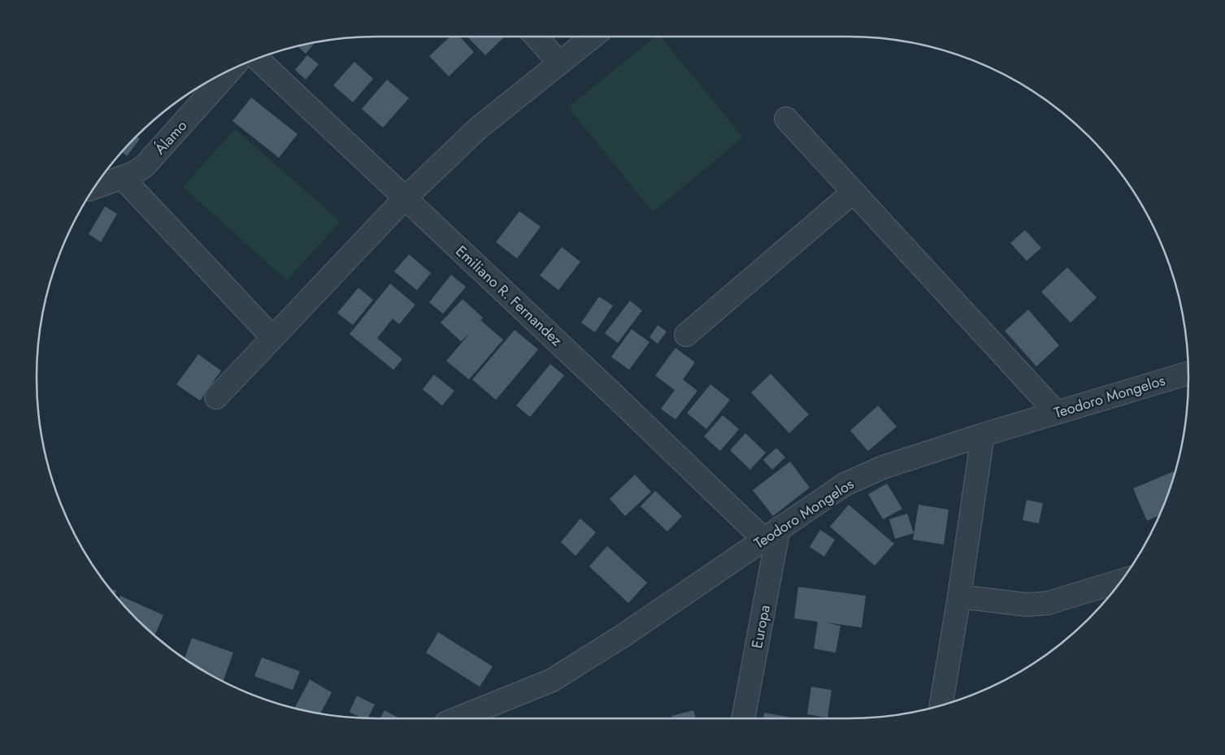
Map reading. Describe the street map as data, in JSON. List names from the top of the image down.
{
  "streets": {
    "street": [
      "Álamo",
      "Emiliano R. Fernandez",
      "Teodoro Mongelos",
      "Europa"
    ]
  },
  "crossings": [
    ["Emiliano R. Fernandez", "Teodoro Mongelos"],
    ["Emiliano R. Fernandez", "Europa"],
    ["Teodoro Mongelos", "Europa"]
  ]
}
